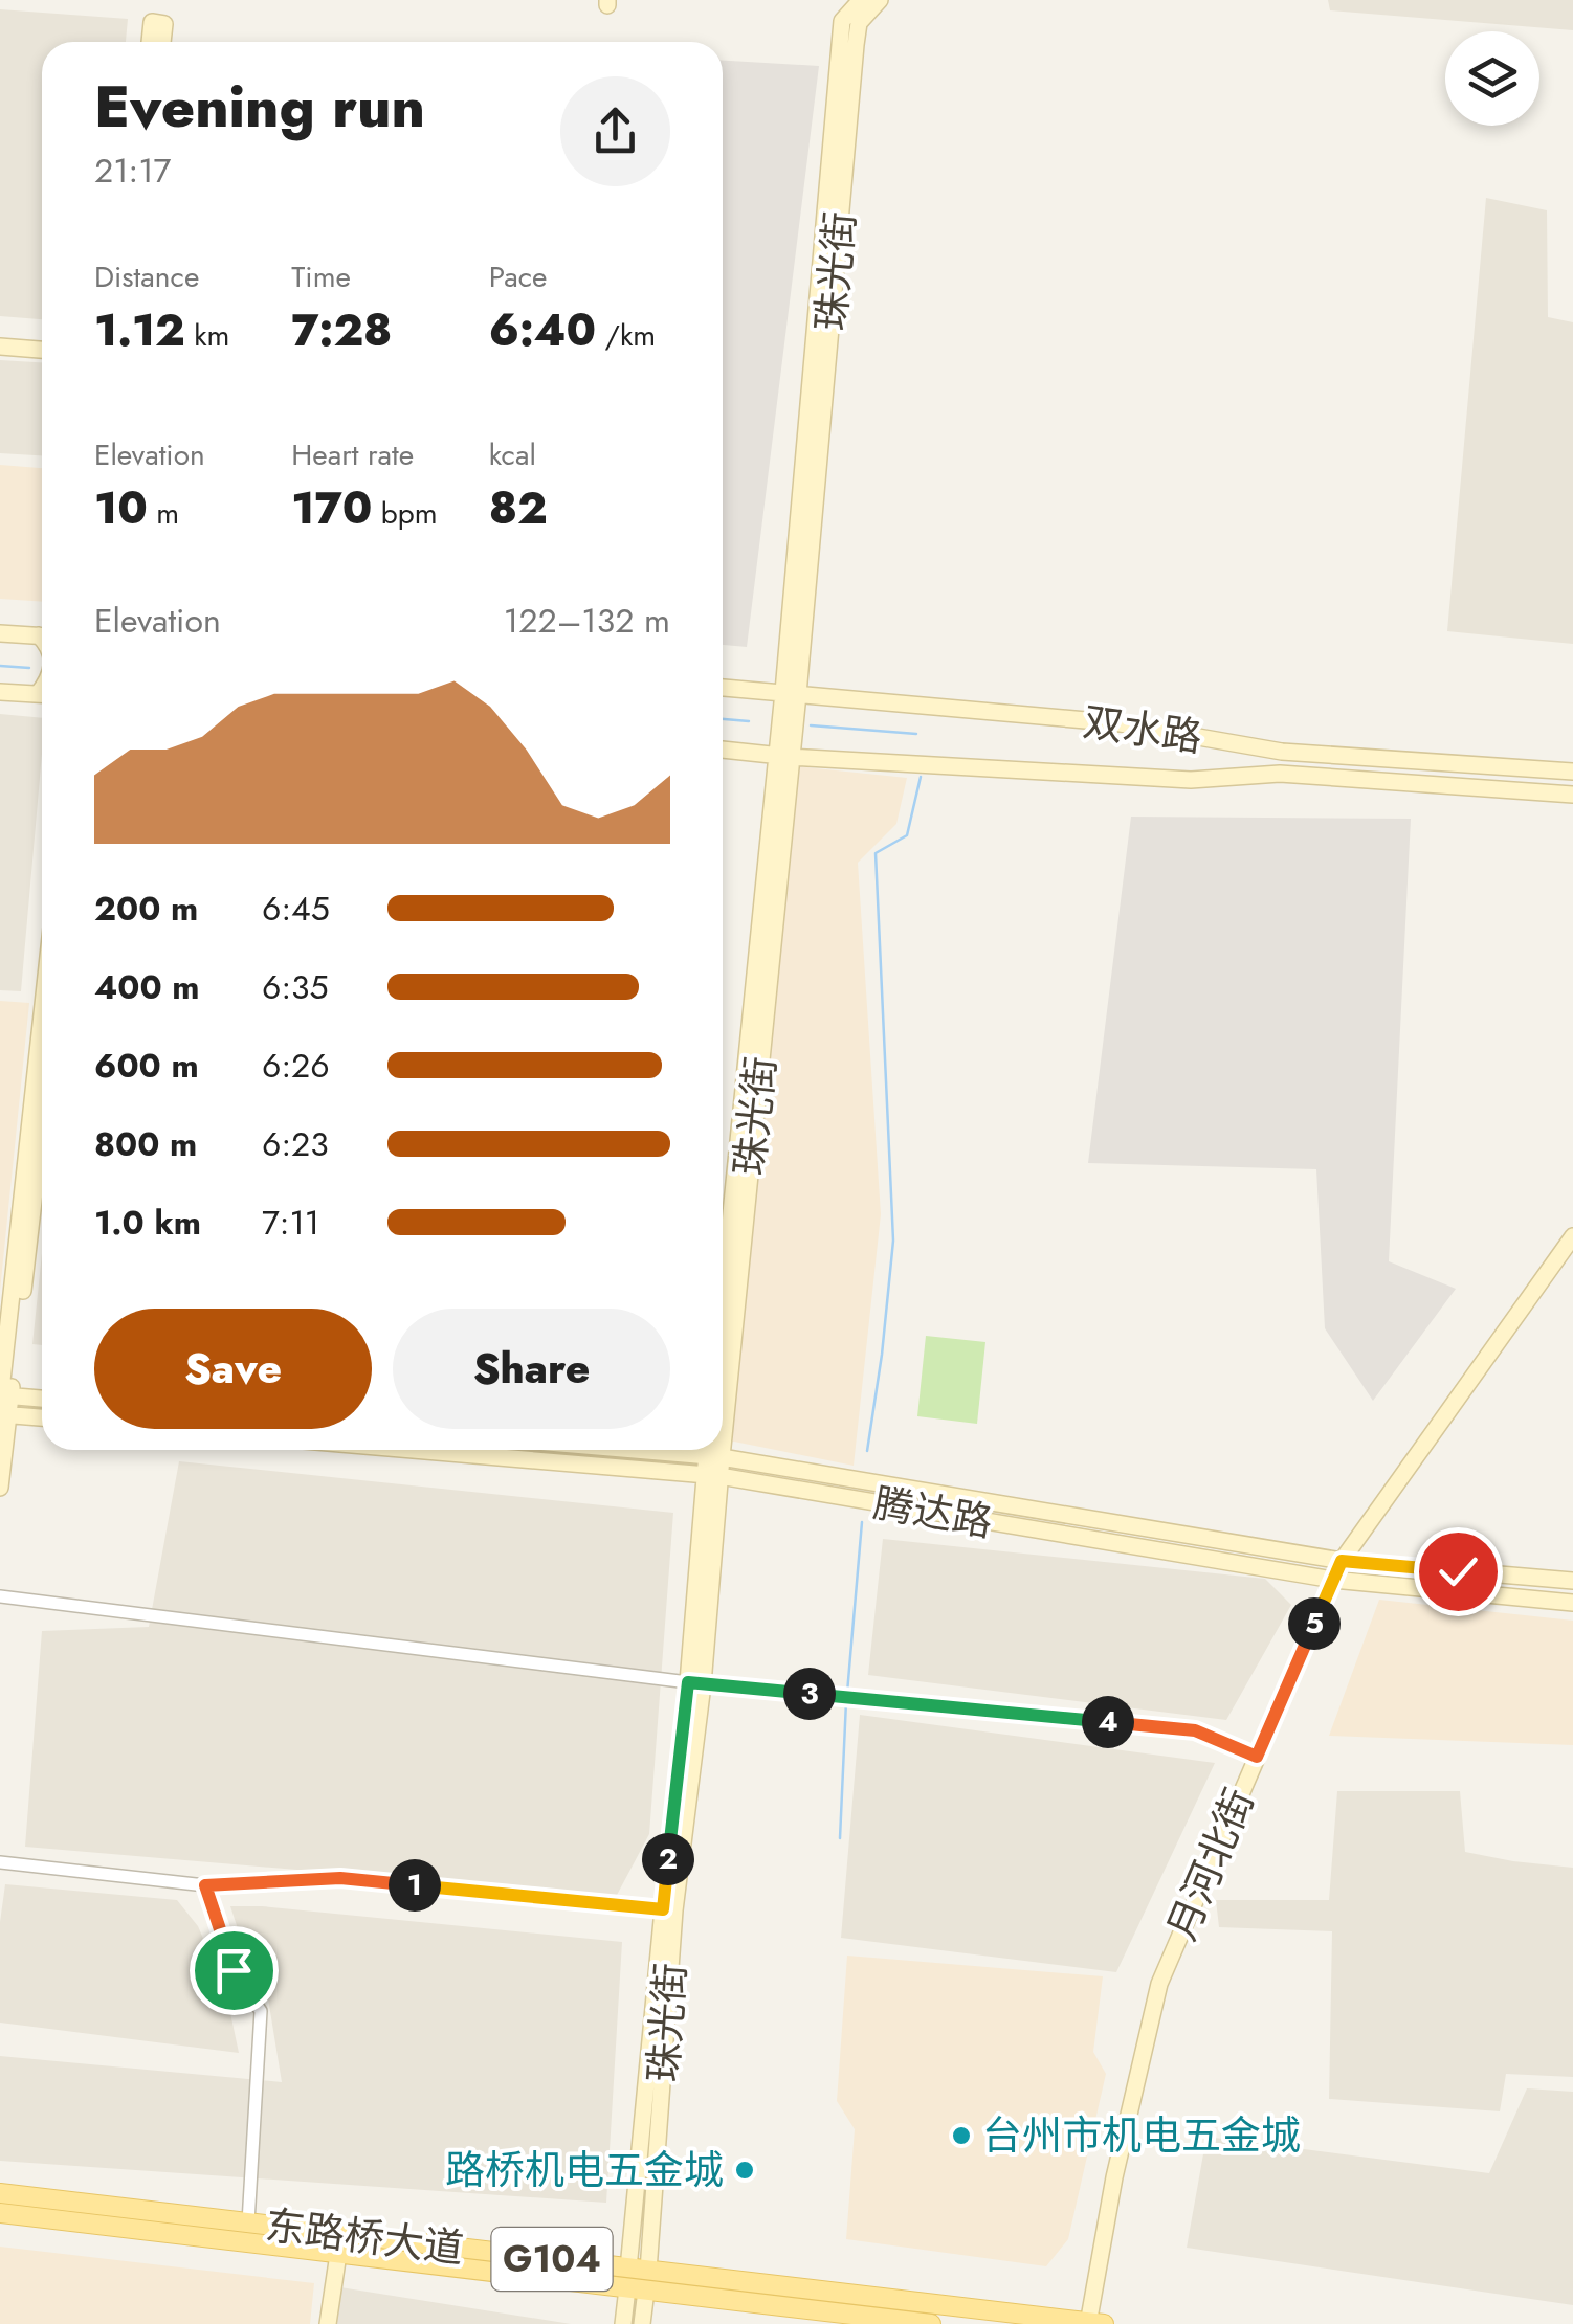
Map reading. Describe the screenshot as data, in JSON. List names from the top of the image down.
{
  "streets": {
    "main road": [
      "珠光街",
      "双水路",
      "腾达路",
      "月河北街",
      "东路桥大道",
      "G104"
    ]
  },
  "crossings": [
    ["珠光街", "双水路"],
    ["珠光街", "腾达路"],
    ["珠光街", "东路桥大道"],
    ["腾达路", "月河北街"],
    ["月河北街", "东路桥大道"]
  ],
  "places": ["台州市机电五金城", "路桥机电五金城"],
  "page": {
    "heading": ["Evening run", "21:17"],
    "stats": [
      ["Distance", "1.12 km"],
      ["Time", "7:28"],
      ["Pace", "6:40 /km"],
      ["Elevation", "10 m"],
      ["Heart rate", "170 bpm"],
      ["kcal", "82"]
    ],
    "chart": ["Elevation", "122–132 m"],
    "list": [
      {
        "name": "200 m",
        "note": "6:45"
      },
      {
        "name": "400 m",
        "note": "6:35"
      },
      {
        "name": "600 m",
        "note": "6:26"
      },
      {
        "name": "800 m",
        "note": "6:23"
      },
      {
        "name": "1.0 km",
        "note": "7:11"
      }
    ],
    "buttons": ["Save", "Share"],
    "pins": [
      "5",
      "3",
      "4",
      "2",
      "1"
    ]
  }
}
